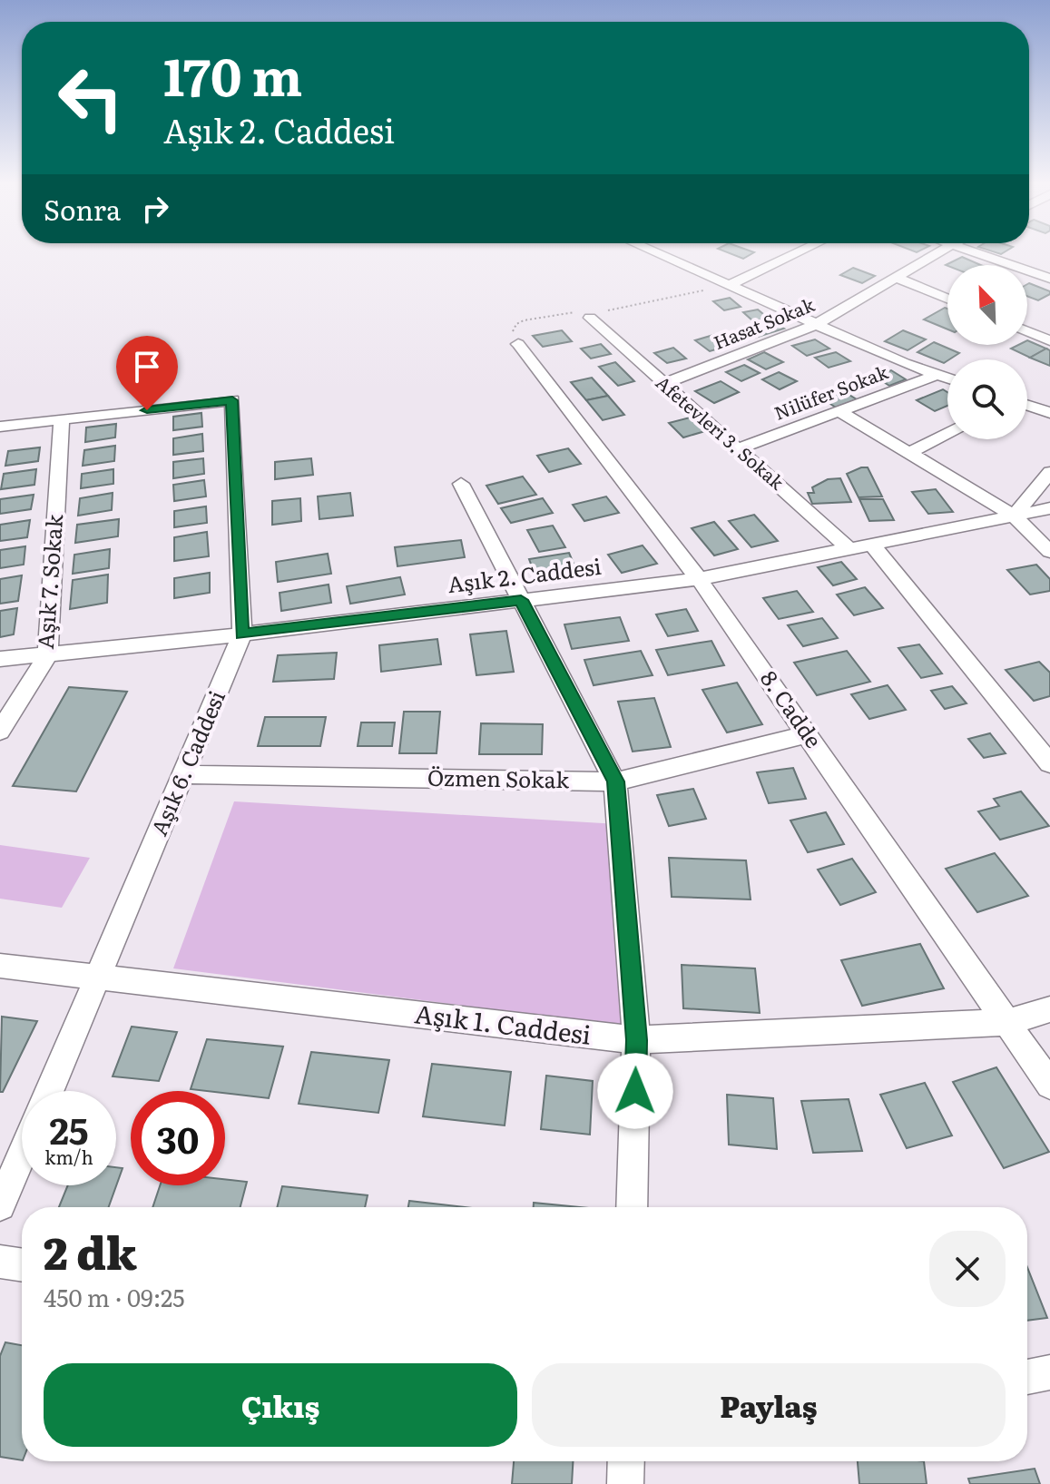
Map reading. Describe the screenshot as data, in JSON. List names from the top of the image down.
{
  "streets": {
    "street": [
      "Hasat Sokak",
      "Nilüfer Sokak",
      "Afetevleri 3. Sokak",
      "Aşık 2. Caddesi",
      "Aşık 7. Sokak",
      "8. Cadde",
      "Aşık 6. Caddesi",
      "Özmen Sokak",
      "Aşık 1. Caddesi"
    ]
  },
  "crossings": [
    ["Hasat Sokak", "Afetevleri 3. Sokak"],
    ["Nilüfer Sokak", "Afetevleri 3. Sokak"],
    ["Afetevleri 3. Sokak", "Aşık 2. Caddesi"],
    ["Aşık 2. Caddesi", "Aşık 7. Sokak"],
    ["Aşık 2. Caddesi", "8. Cadde"],
    ["Aşık 2. Caddesi", "Aşık 6. Caddesi"],
    ["Aşık 7. Sokak", "Aşık 6. Caddesi"],
    ["8. Cadde", "Özmen Sokak"],
    ["8. Cadde", "Aşık 1. Caddesi"],
    ["Aşık 6. Caddesi", "Özmen Sokak"],
    ["Aşık 6. Caddesi", "Aşık 1. Caddesi"]
  ],
  "north": "top left",
  "page": {
    "turn": ["170 m", "Aşık 2. Caddesi"],
    "then": "Sonra",
    "speed": "25 km/h",
    "limit": "30",
    "heading": ["2 dk", "450 m · 09:25"],
    "buttons": ["Çıkış", "Paylaş"]
  }
}
